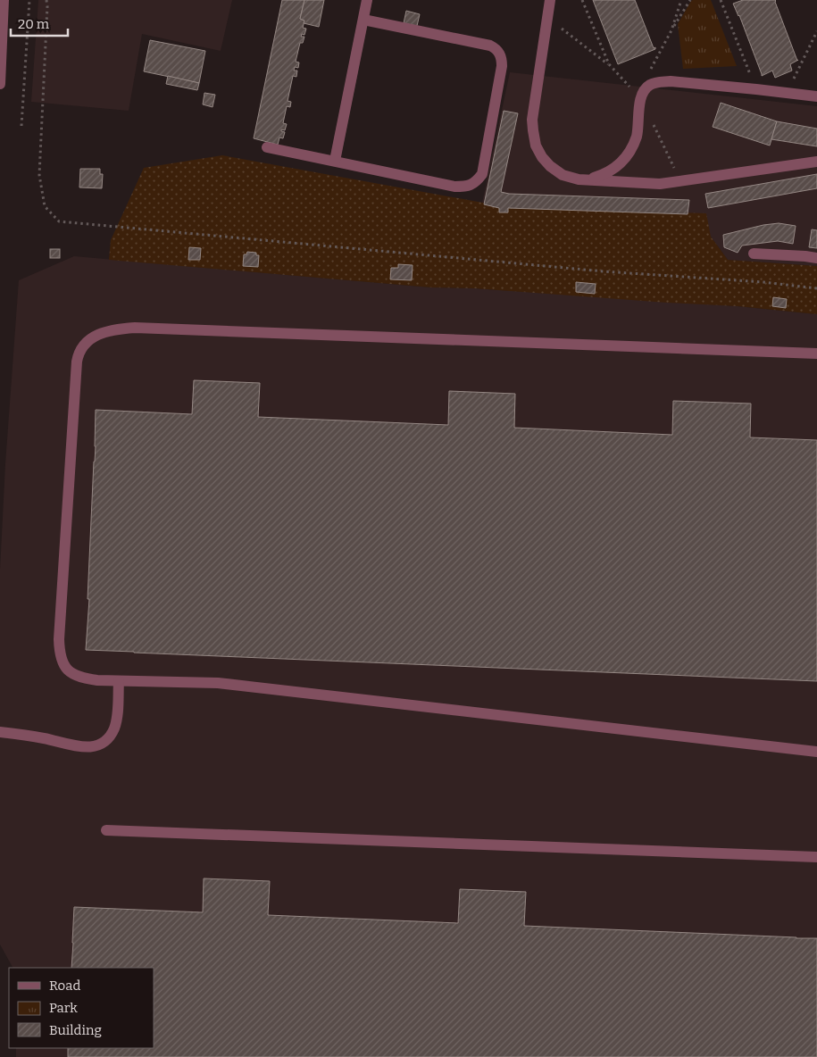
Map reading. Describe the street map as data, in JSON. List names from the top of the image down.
{
  "legend": ["Road", "Park", "Building"],
  "scale_bar": "20 m"
}
